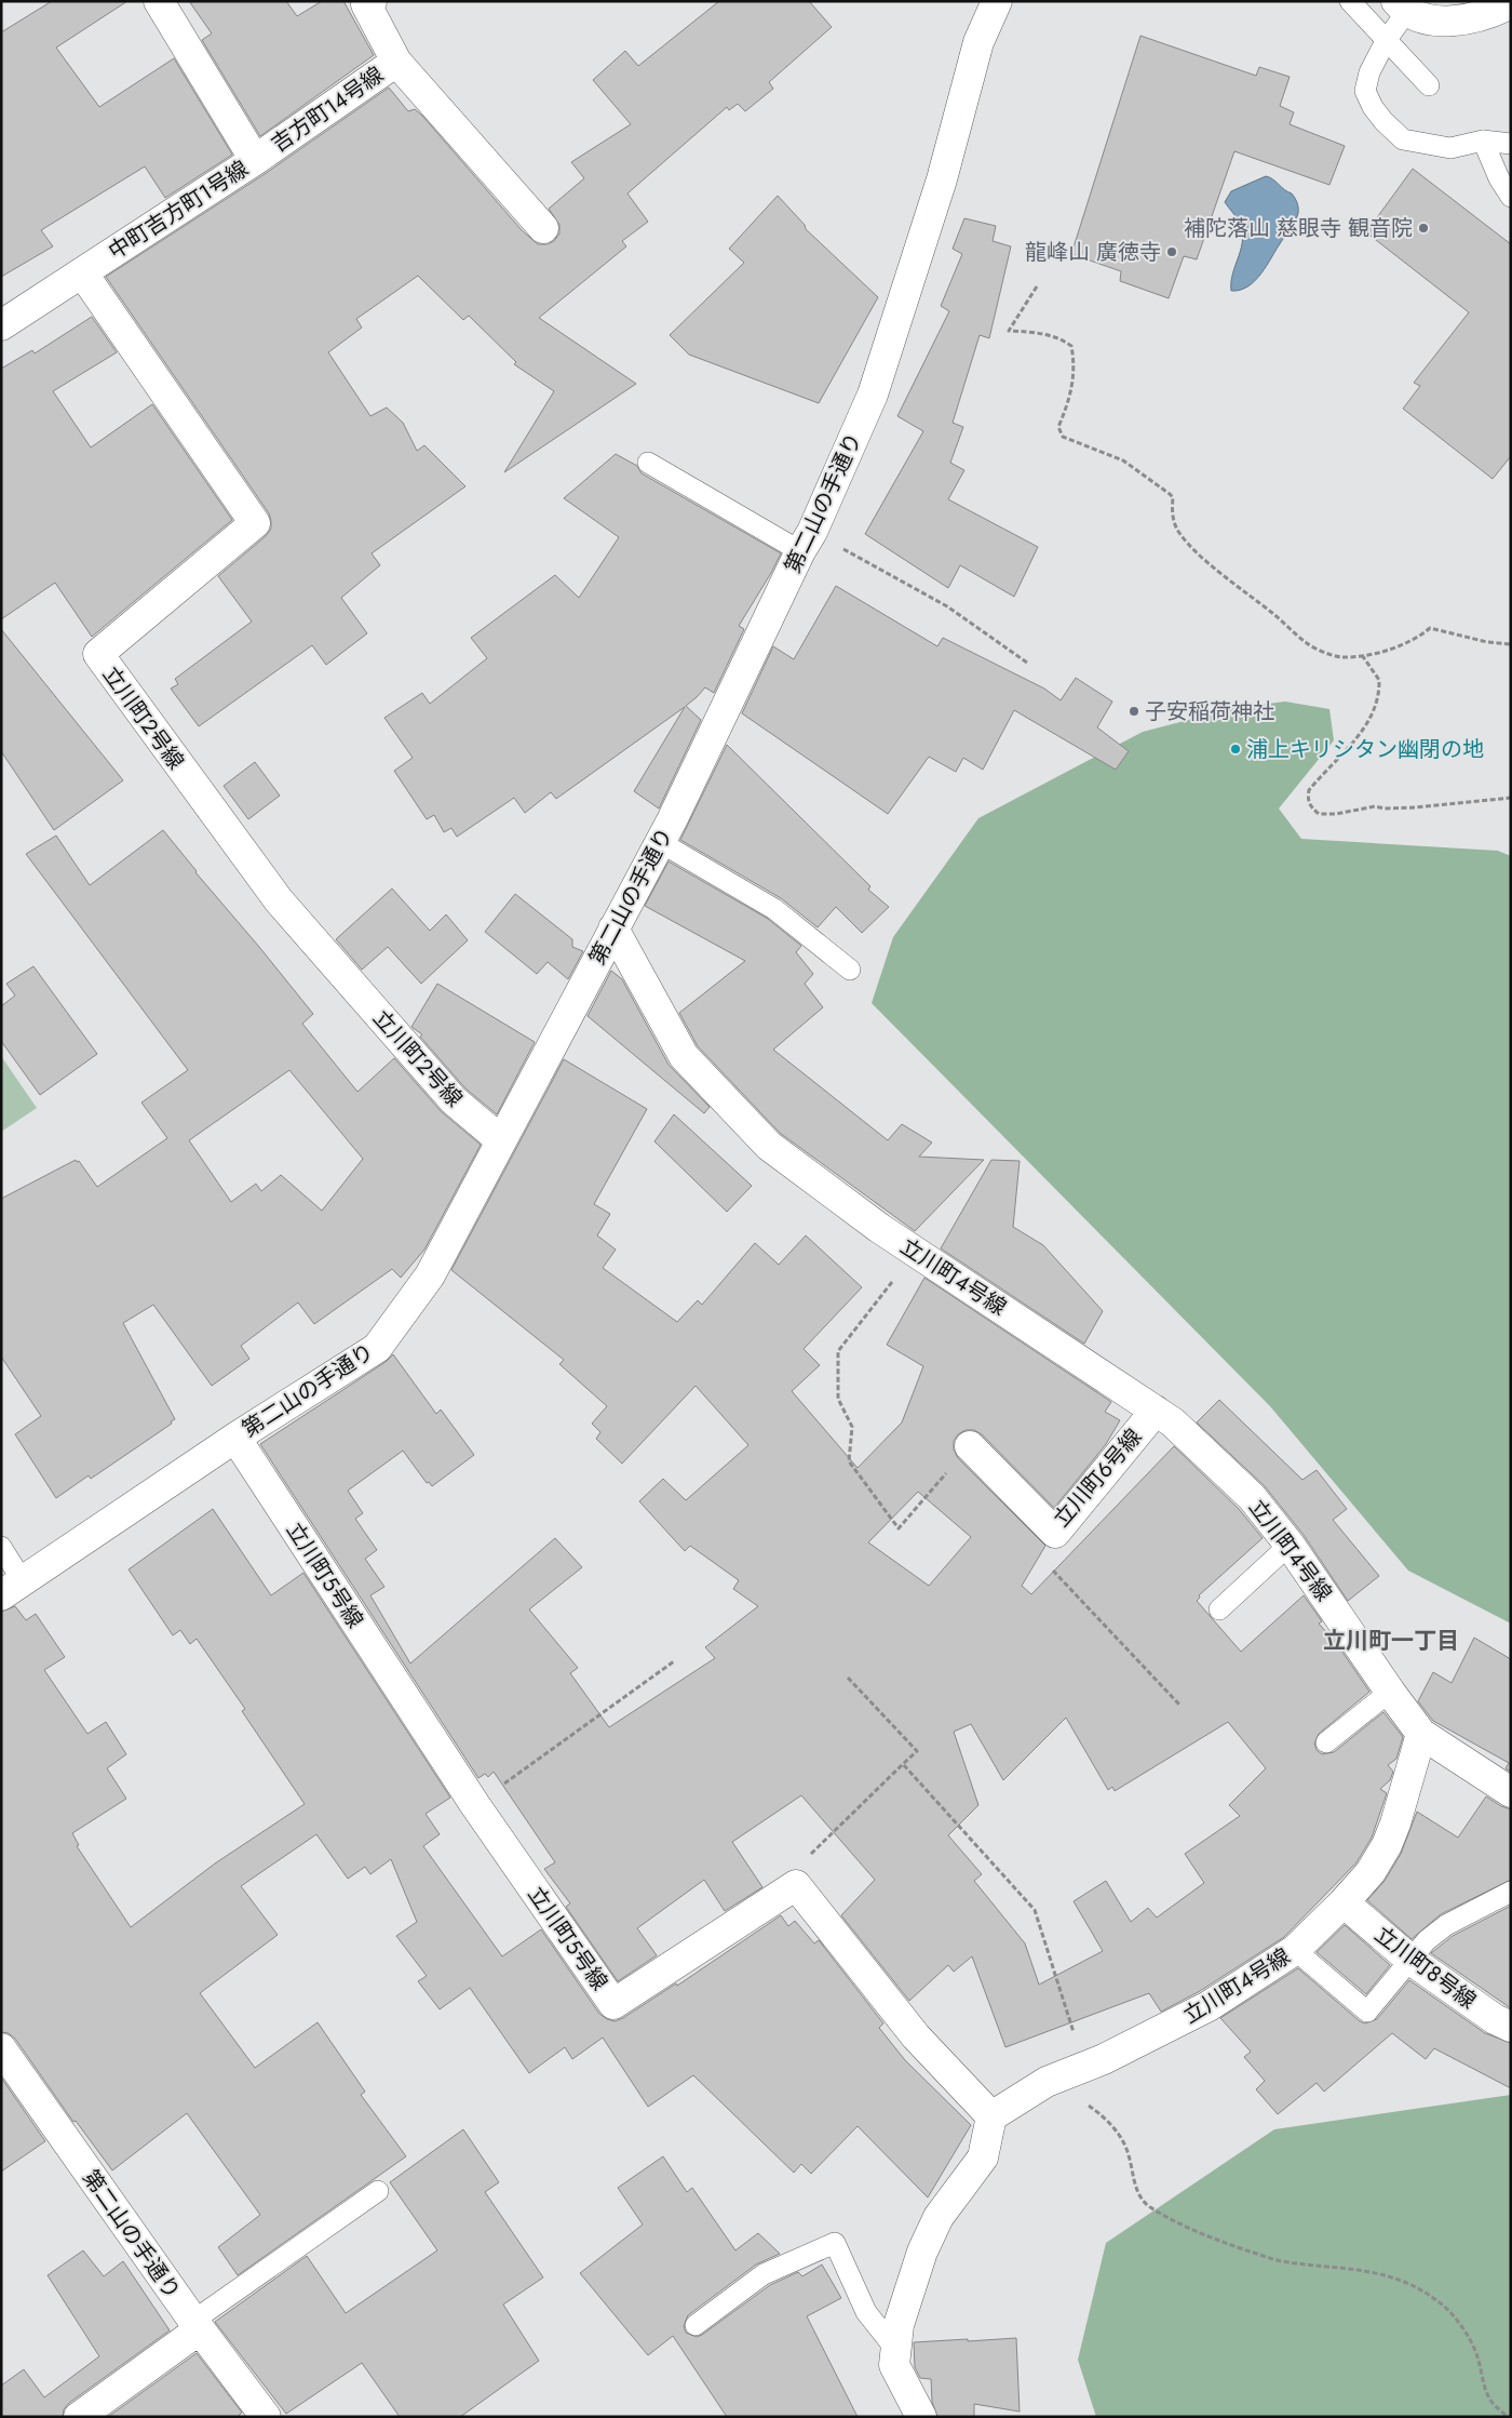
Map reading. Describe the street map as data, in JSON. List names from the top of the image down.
{
  "streets": {
    "street": [
      "吉方町14号線",
      "中町吉方町1号線",
      "第二山の手通り",
      "立川町2号線",
      "立川町4号線",
      "立川町6号線",
      "立川町5号線",
      "立川町8号線"
    ]
  },
  "crossings": [
    ["吉方町14号線", "中町吉方町1号線"],
    ["中町吉方町1号線", "立川町2号線"],
    ["第二山の手通り", "立川町2号線"],
    ["第二山の手通り", "立川町4号線"],
    ["第二山の手通り", "立川町5号線"],
    ["立川町4号線", "立川町6号線"],
    ["立川町4号線", "立川町8号線"]
  ],
  "districts": ["立川町一丁目"],
  "places": [
    "補陀落山 慈眼寺 観音院",
    "龍峰山 廣徳寺",
    "子安稲荷神社",
    "浦上キリシタン幽閉の地"
  ]
}
